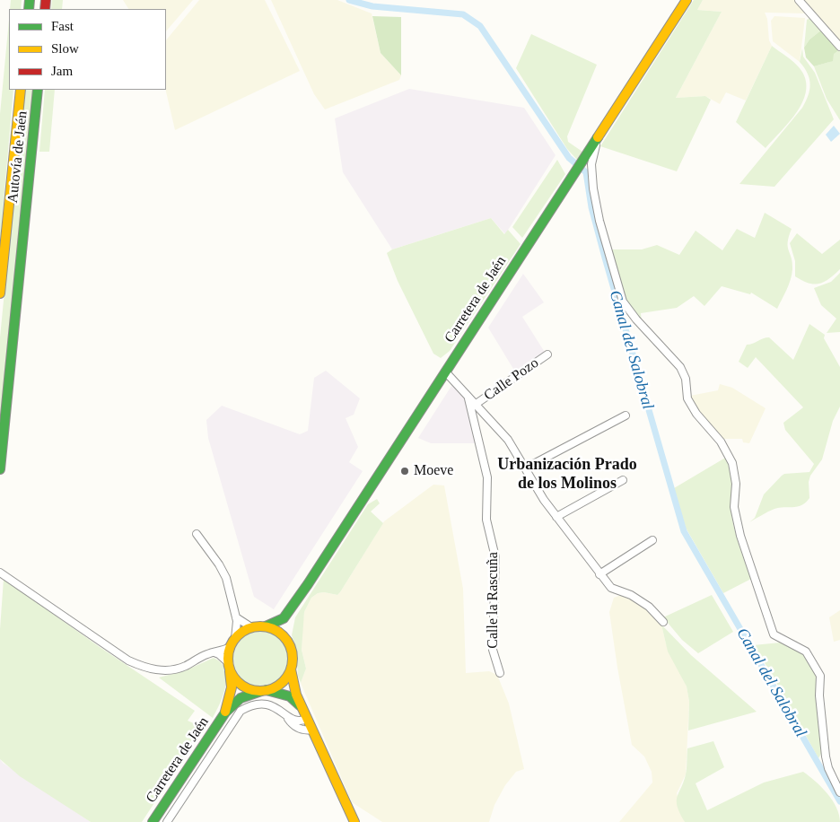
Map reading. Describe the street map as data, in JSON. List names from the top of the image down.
{
  "streets": {
    "main road": ["Autovía de Jaén", "Carretera de Jaén"],
    "street": ["Calle Pozo", "Calle la Rascuña"]
  },
  "districts": ["Urbanización Prado de los Molinos"],
  "water": ["Canal del Salobral"],
  "places": ["Moeve"],
  "legend": ["Fast", "Slow", "Jam"]
}
